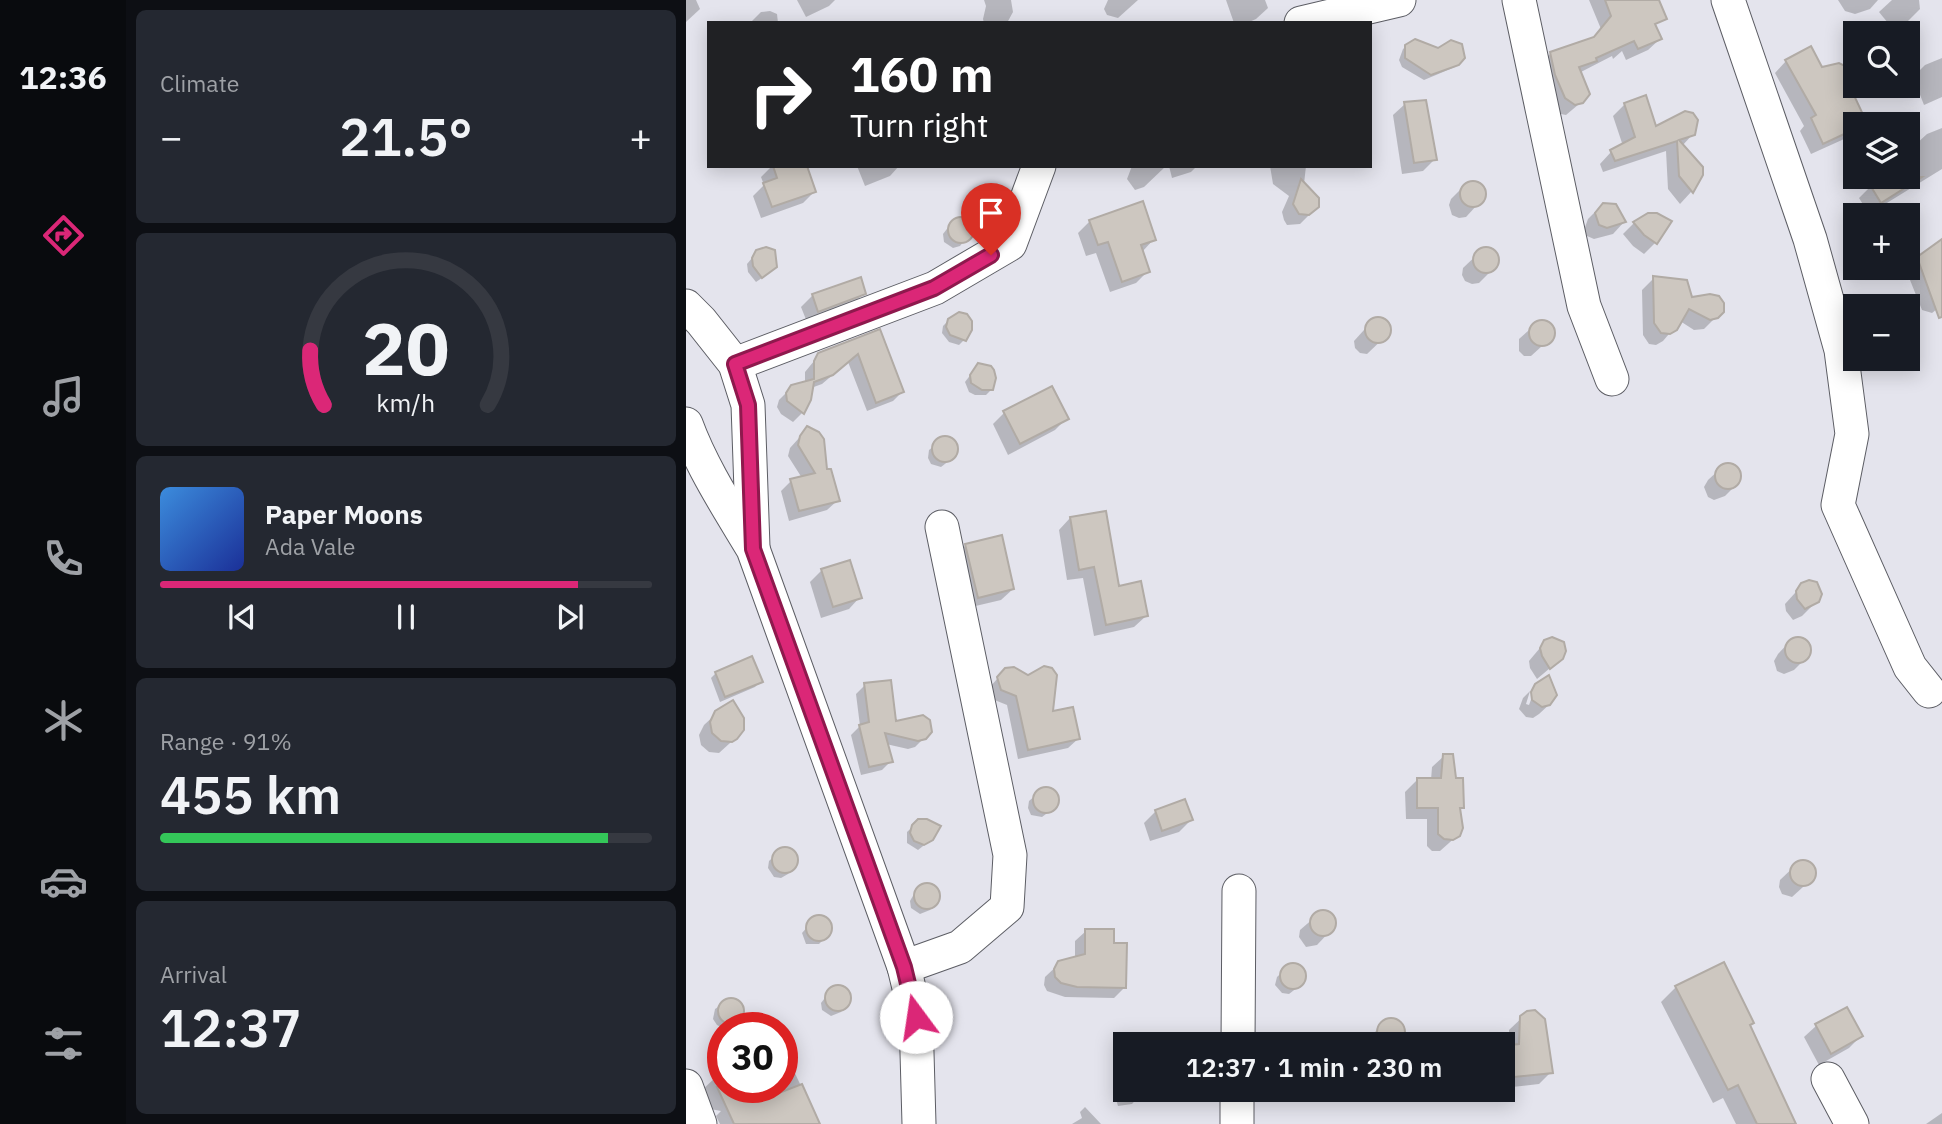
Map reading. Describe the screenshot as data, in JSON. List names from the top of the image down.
{
  "page": {
    "tabs": "12:36",
    "tile": [
      "Climate",
      ["Range · 91%", "455 km"],
      ["Arrival", "12:37"]
    ],
    "map_buttons": ["+", "−"],
    "turn": ["160 m", "Turn right"],
    "heat": ["−", "21.5°", "+"],
    "song": ["Paper Moons", "Ada Vale"],
    "limit": "30",
    "trip": "12:37 · 1 min · 230 m",
    "gauge": ["20", "km/h"]
  }
}
